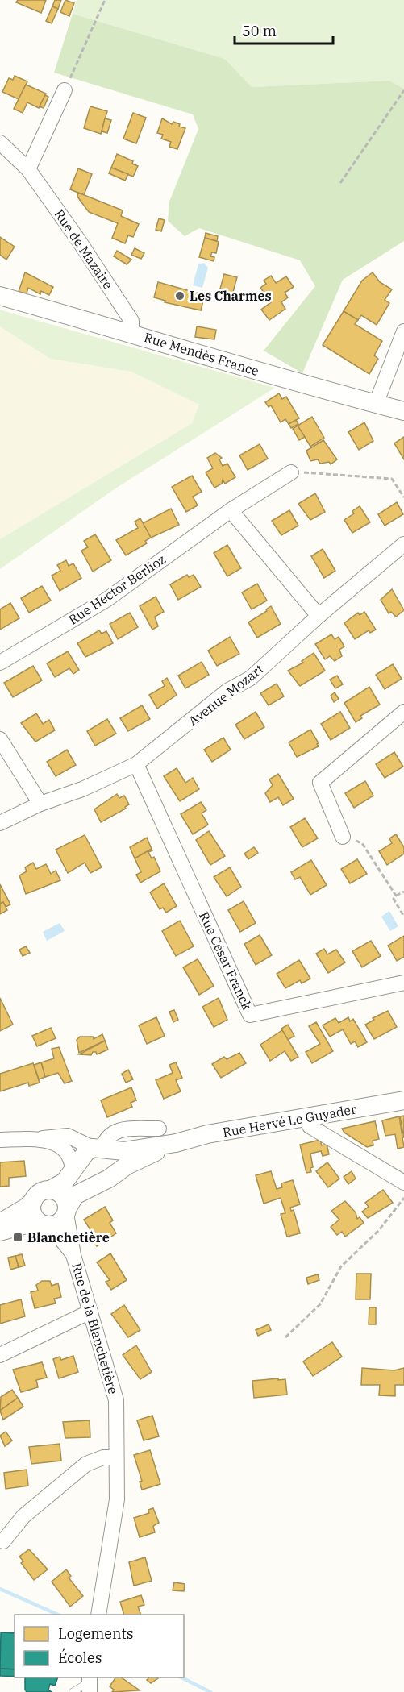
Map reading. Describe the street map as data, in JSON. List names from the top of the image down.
{
  "streets": {
    "street": [
      "Rue de Mazaire",
      "Rue Mendès France",
      "Rue Hector Berlioz",
      "Avenue Mozart",
      "Rue César Franck",
      "Rue Hervé Le Guyader",
      "Rue de la Blanchetière"
    ]
  },
  "crossings": [
    ["Rue de Mazaire", "Rue Mendès France"],
    ["Avenue Mozart", "Rue César Franck"],
    ["Rue Hervé Le Guyader", "Rue de la Blanchetière"]
  ],
  "places": {
    "other": ["Les Charmes"],
    "transit": ["Blanchetière"]
  },
  "legend": ["Logements", "Écoles"],
  "scale_bar": "50 m"
}
